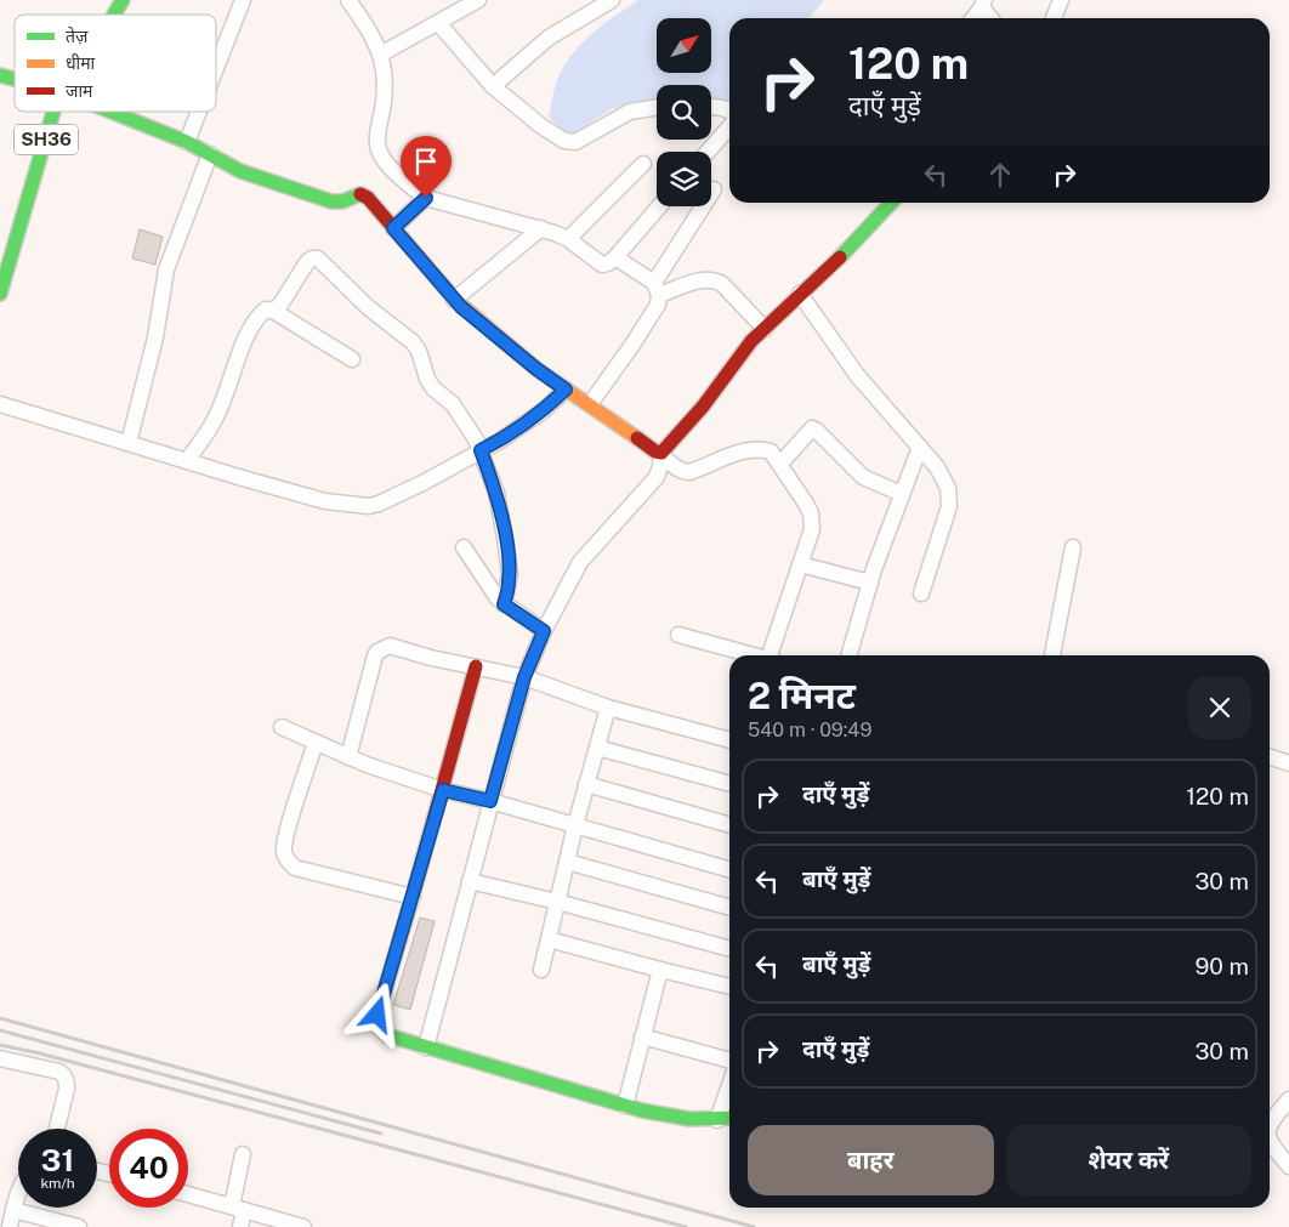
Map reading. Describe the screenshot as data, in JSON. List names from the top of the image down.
{
  "streets": {
    "street": ["SH36"]
  },
  "legend": ["तेज़", "धीमा", "जाम"],
  "north": "top right",
  "page": {
    "turn": ["120 m", "दाएँ मुड़ें"],
    "heading": ["2 मिनट", "540 m · 09:49"],
    "list": [
      {
        "name": "दाएँ मुड़ें",
        "value": "120 m"
      },
      {
        "name": "बाएँ मुड़ें",
        "value": "30 m"
      },
      {
        "name": "बाएँ मुड़ें",
        "value": "90 m"
      },
      {
        "name": "दाएँ मुड़ें",
        "value": "30 m"
      }
    ],
    "buttons": ["बाहर", "शेयर करें"],
    "speed": "31 km/h",
    "limit": "40"
  }
}
